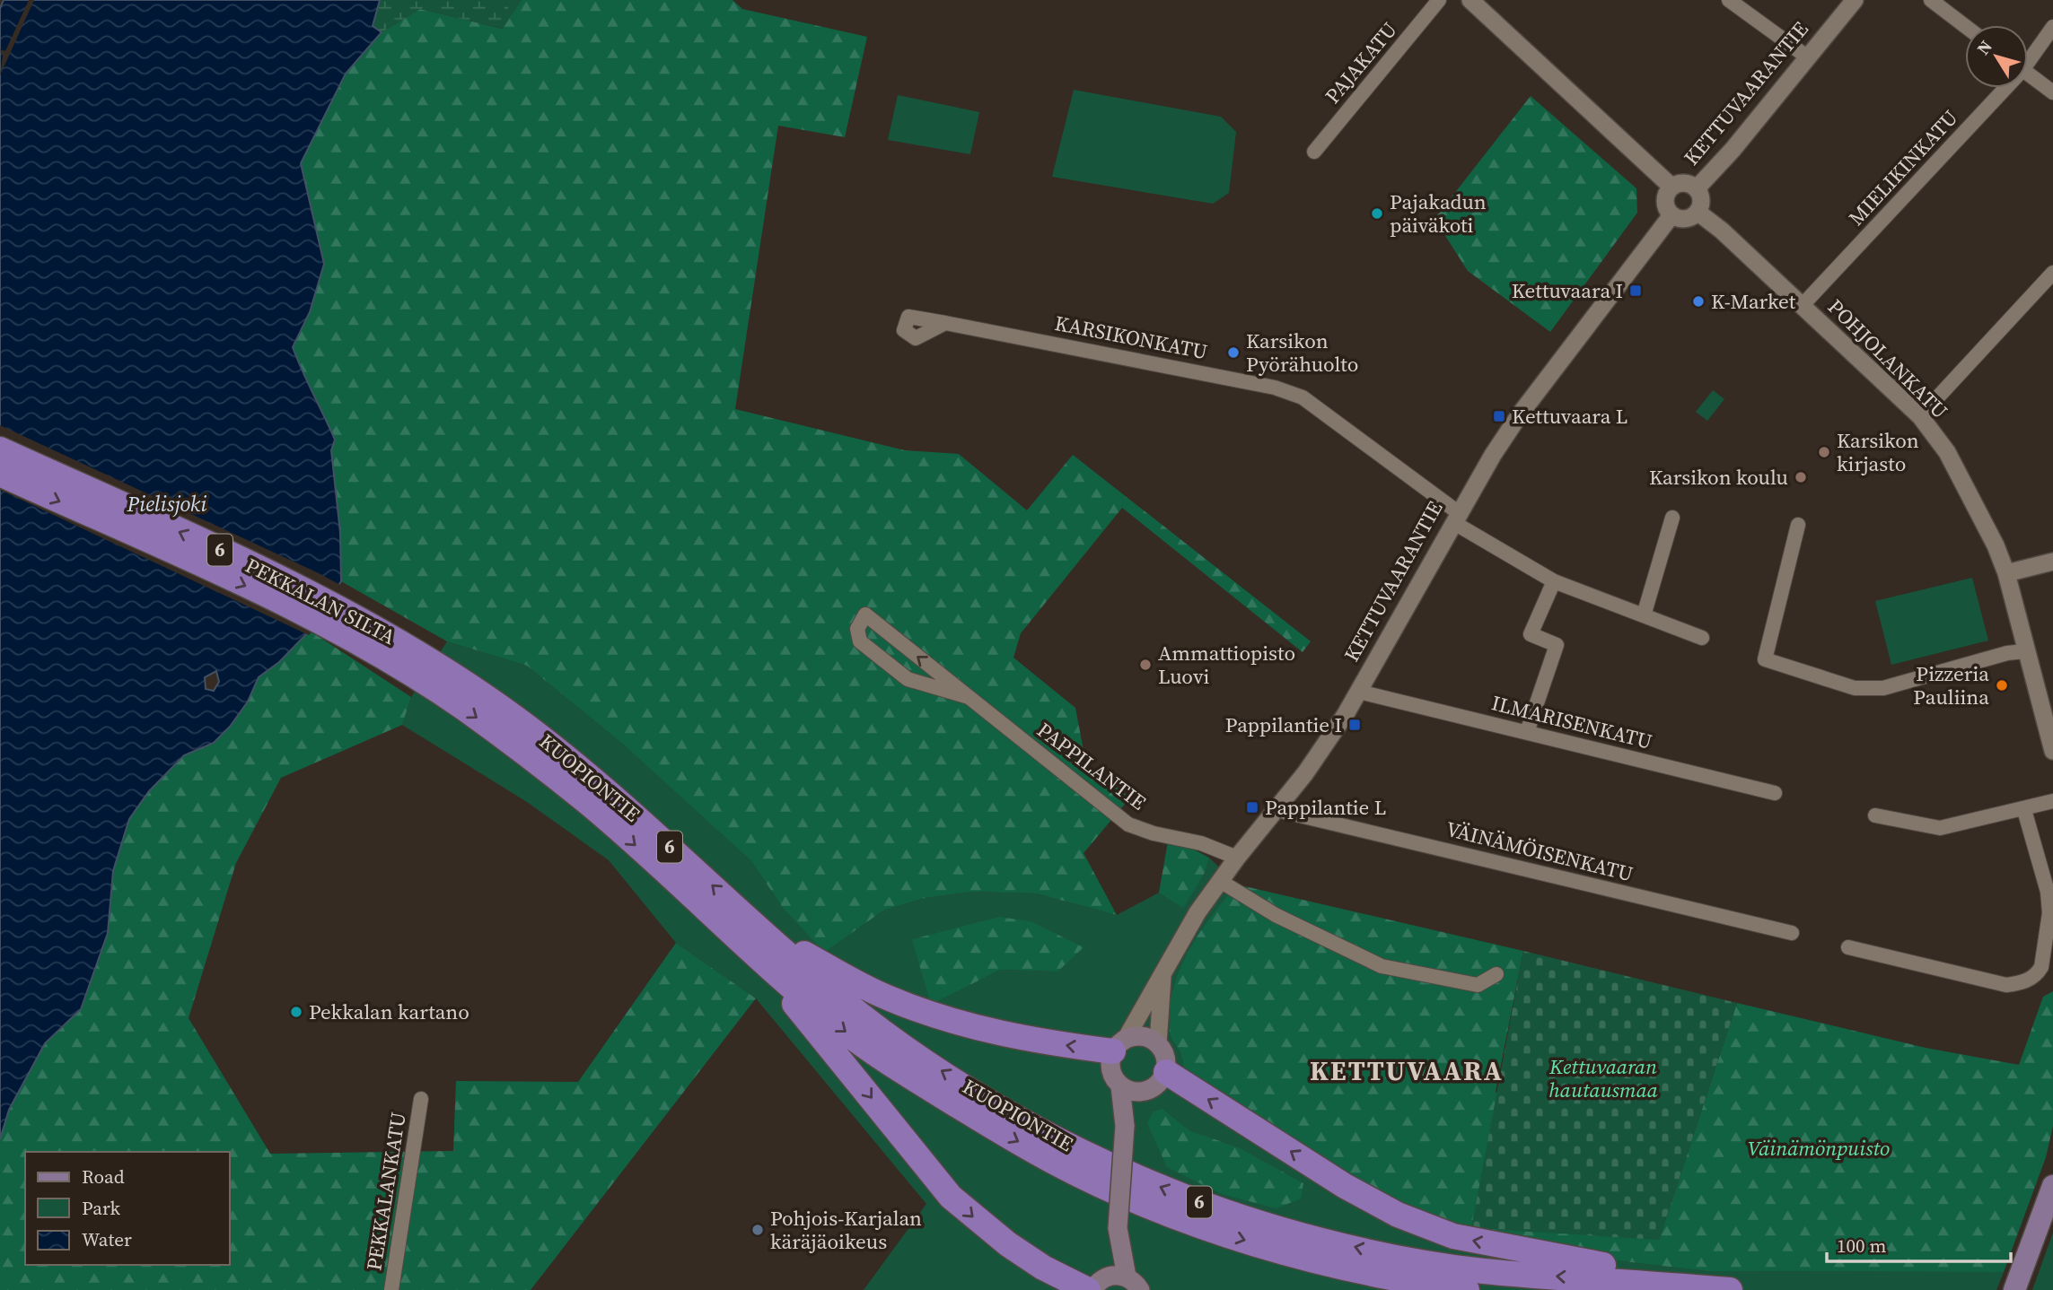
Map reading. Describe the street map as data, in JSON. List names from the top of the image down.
{
  "streets": {
    "highway": ["6", "PEKKALAN SILTA", "KUOPIONTIE"],
    "street": [
      "PAJAKATU",
      "KETTUVAARANTIE",
      "MIELIKINKATU",
      "KARSIKONKATU",
      "POHJOLANKATU",
      "ILMARISENKATU",
      "PAPPILANTIE",
      "VÄINÄMÖISENKATU",
      "PEKKALANKATU"
    ]
  },
  "crossings": [
    ["KETTUVAARANTIE", "KARSIKONKATU"],
    ["KETTUVAARANTIE", "POHJOLANKATU"],
    ["KETTUVAARANTIE", "ILMARISENKATU"],
    ["KETTUVAARANTIE", "PAPPILANTIE"],
    ["KETTUVAARANTIE", "VÄINÄMÖISENKATU"],
    ["MIELIKINKATU", "POHJOLANKATU"],
    ["PEKKALAN SILTA", "KUOPIONTIE"]
  ],
  "districts": ["KETTUVAARA"],
  "water": ["Pielisjoki"],
  "parks": ["Kettuvaaran hautausmaa", "Väinämönpuisto"],
  "places": {
    "other": [
      "Pajakadun päiväkoti",
      "K-Market",
      "Karsikon Pyörähuolto",
      "Karsikon kirjasto",
      "Karsikon koulu",
      "Ammattiopisto Luovi",
      "Pizzeria Pauliina",
      "Pekkalan kartano",
      "Pohjois-Karjalan käräjäoikeus"
    ],
    "transit": [
      "Kettuvaara I",
      "Kettuvaara L",
      "Pappilantie I",
      "Pappilantie L"
    ]
  },
  "legend": ["Road", "Park", "Water"],
  "scale_bar": "100 m",
  "north": "top left"
}
